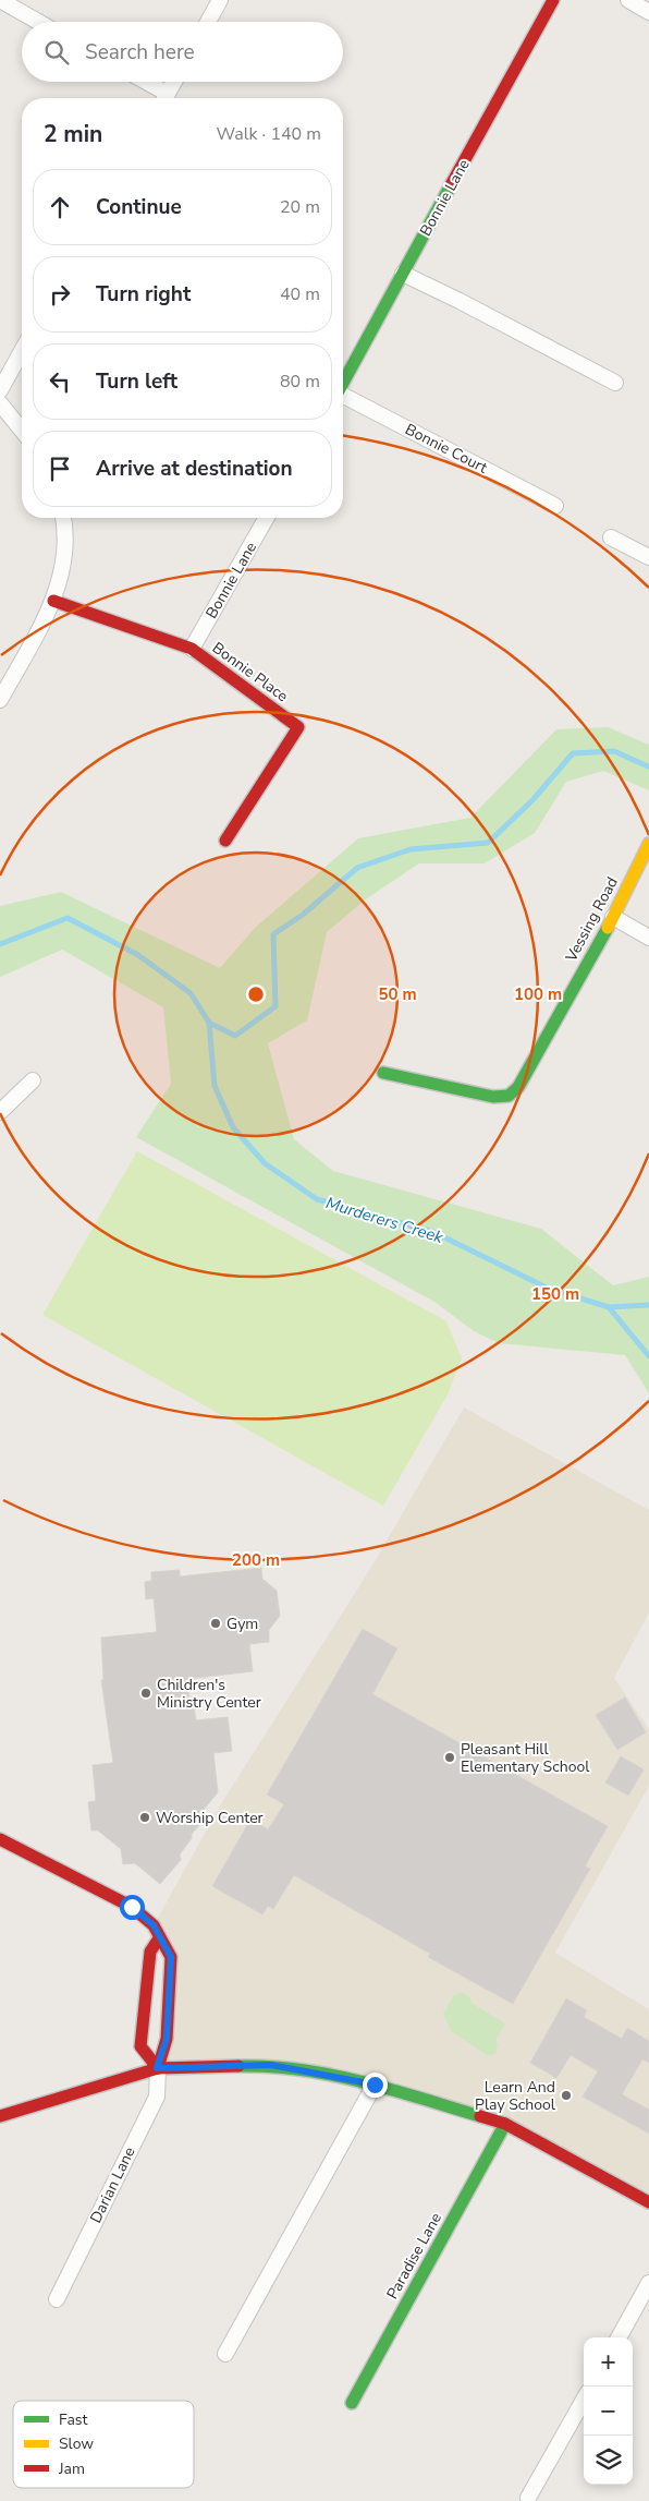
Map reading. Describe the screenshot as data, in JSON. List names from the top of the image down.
{
  "streets": {
    "street": [
      "Bonnie Lane",
      "Bonnie Court",
      "Bonnie Place",
      "Vessing Road",
      "Darian Lane",
      "Paradise Lane"
    ]
  },
  "crossings": [
    ["Bonnie Lane", "Bonnie Place"]
  ],
  "water": ["Murderers Creek"],
  "places": [
    "Gym",
    "Children's Ministry Center",
    "Pleasant Hill Elementary School",
    "Worship Center",
    "Learn And Play School"
  ],
  "legend": ["Fast", "Slow", "Jam"],
  "page": {
    "search": "Search here",
    "heading": ["2 min", "Walk · 140 m"],
    "list": [
      ["Continue", "20 m"],
      ["Turn right", "40 m"],
      ["Turn left", "80 m"],
      "Arrive at destination"
    ],
    "map_buttons": ["+", "−"]
  },
  "rings": [
    "50 m",
    "100 m",
    "150 m",
    "200 m"
  ]
}
